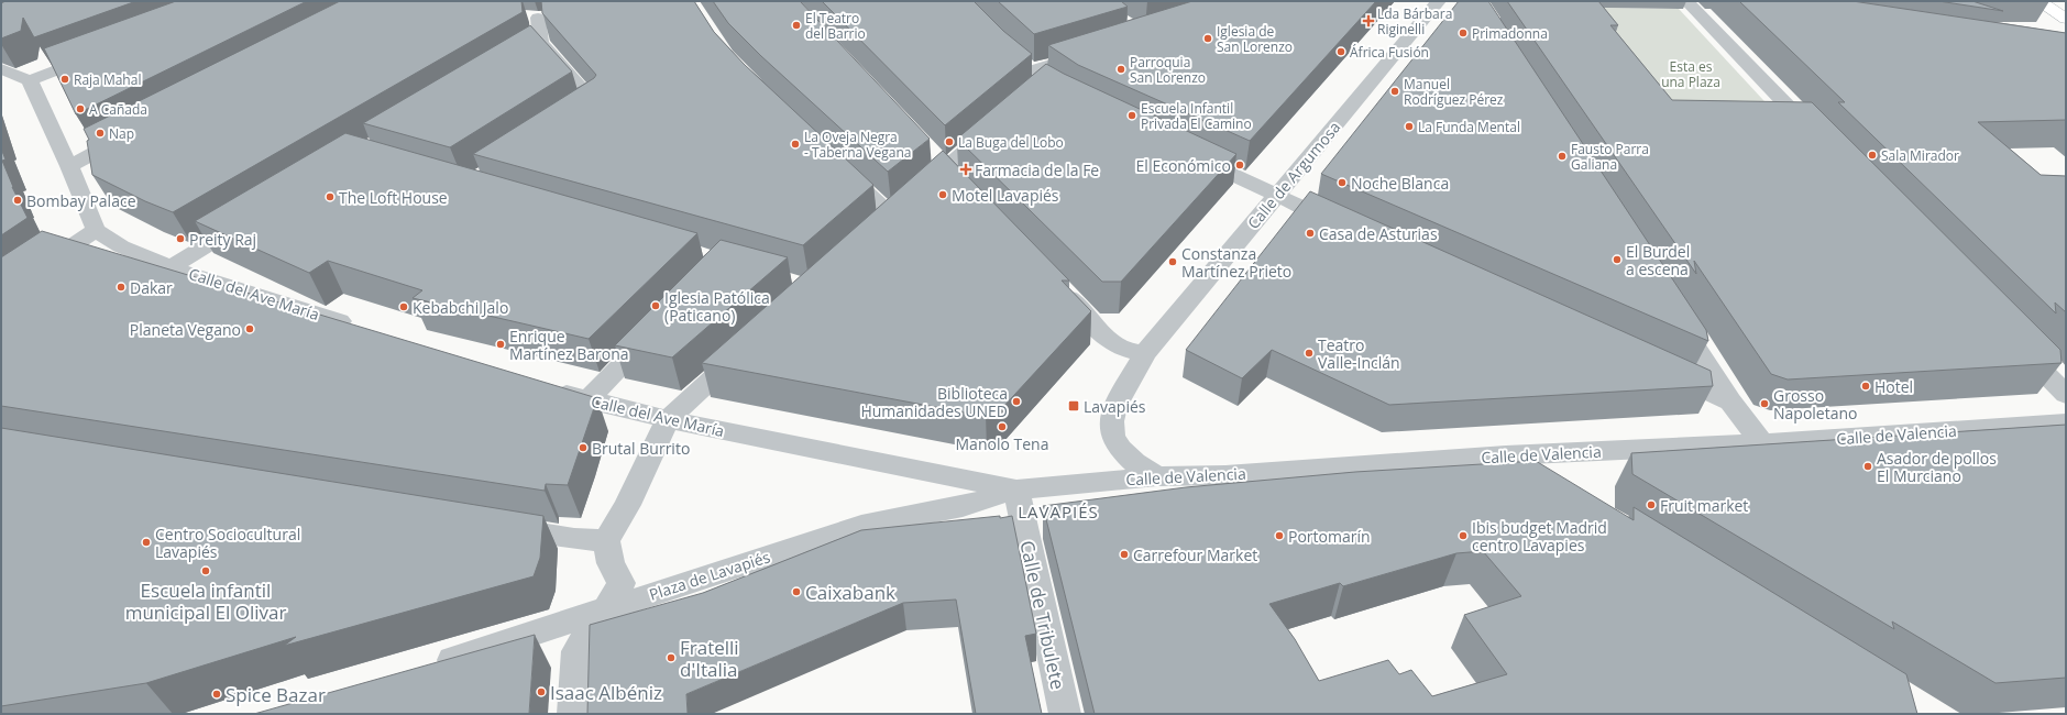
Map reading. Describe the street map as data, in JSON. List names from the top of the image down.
{
  "streets": {
    "street": [
      "Calle de Argumosa",
      "Calle del Ave María",
      "Calle de Valencia",
      "Plaza de Lavapiés",
      "Calle de Tribulete"
    ]
  },
  "crossings": [
    ["Calle de Argumosa", "Calle de Valencia"],
    ["Calle del Ave María", "Calle de Valencia"],
    ["Calle del Ave María", "Plaza de Lavapiés"],
    ["Calle del Ave María", "Calle de Tribulete"],
    ["Calle de Valencia", "Plaza de Lavapiés"],
    ["Calle de Valencia", "Calle de Tribulete"],
    ["Plaza de Lavapiés", "Calle de Tribulete"]
  ],
  "districts": ["LAVAPIÉS"],
  "parks": ["Esta es una Plaza"],
  "places": {
    "health": ["Lda Bárbara Riginelli", "Farmacia de la Fe"],
    "other": [
      "El Teatro del Barrio",
      "Primadonna",
      "Iglesia de San Lorenzo",
      "África Fusión",
      "Parroquia San Lorenzo",
      "Raja Mahal",
      "Manuel Rodríguez Pérez",
      "A Cañada",
      "Escuela Infantil Privada El Camino",
      "La Funda Mental",
      "Nap",
      "La Buga del Lobo",
      "La Oveja Negra - Taberna Vegana",
      "Sala Mirador",
      "Fausto Parra Galiana",
      "El Económico",
      "Noche Blanca",
      "Motel Lavapiés",
      "The Loft House",
      "Bombay Palace",
      "Casa de Asturias",
      "Preity Raj",
      "El Burdel a escena",
      "Constanza Martínez Prieto",
      "Dakar",
      "Iglesia Patólica (Paticano)",
      "Kebabchi Jalo",
      "Planeta Vegano",
      "Enrique Martínez Barona",
      "Teatro Valle-Inclán",
      "Hotel",
      "Biblioteca Humanidades UNED",
      "Grosso Napoletano",
      "Manolo Tena",
      "Brutal Burrito",
      "Asador de pollos El Murciano",
      "Fruit market",
      "Portomarín",
      "Ibis budget Madrid centro Lavapies",
      "Centro Sociocultural Lavapiés",
      "Carrefour Market",
      "Escuela infantil municipal El Olivar",
      "Caixabank",
      "Fratelli d'Italia",
      "Isaac Albéniz",
      "Spice Bazar"
    ],
    "transit": ["Lavapiés"]
  }
}
